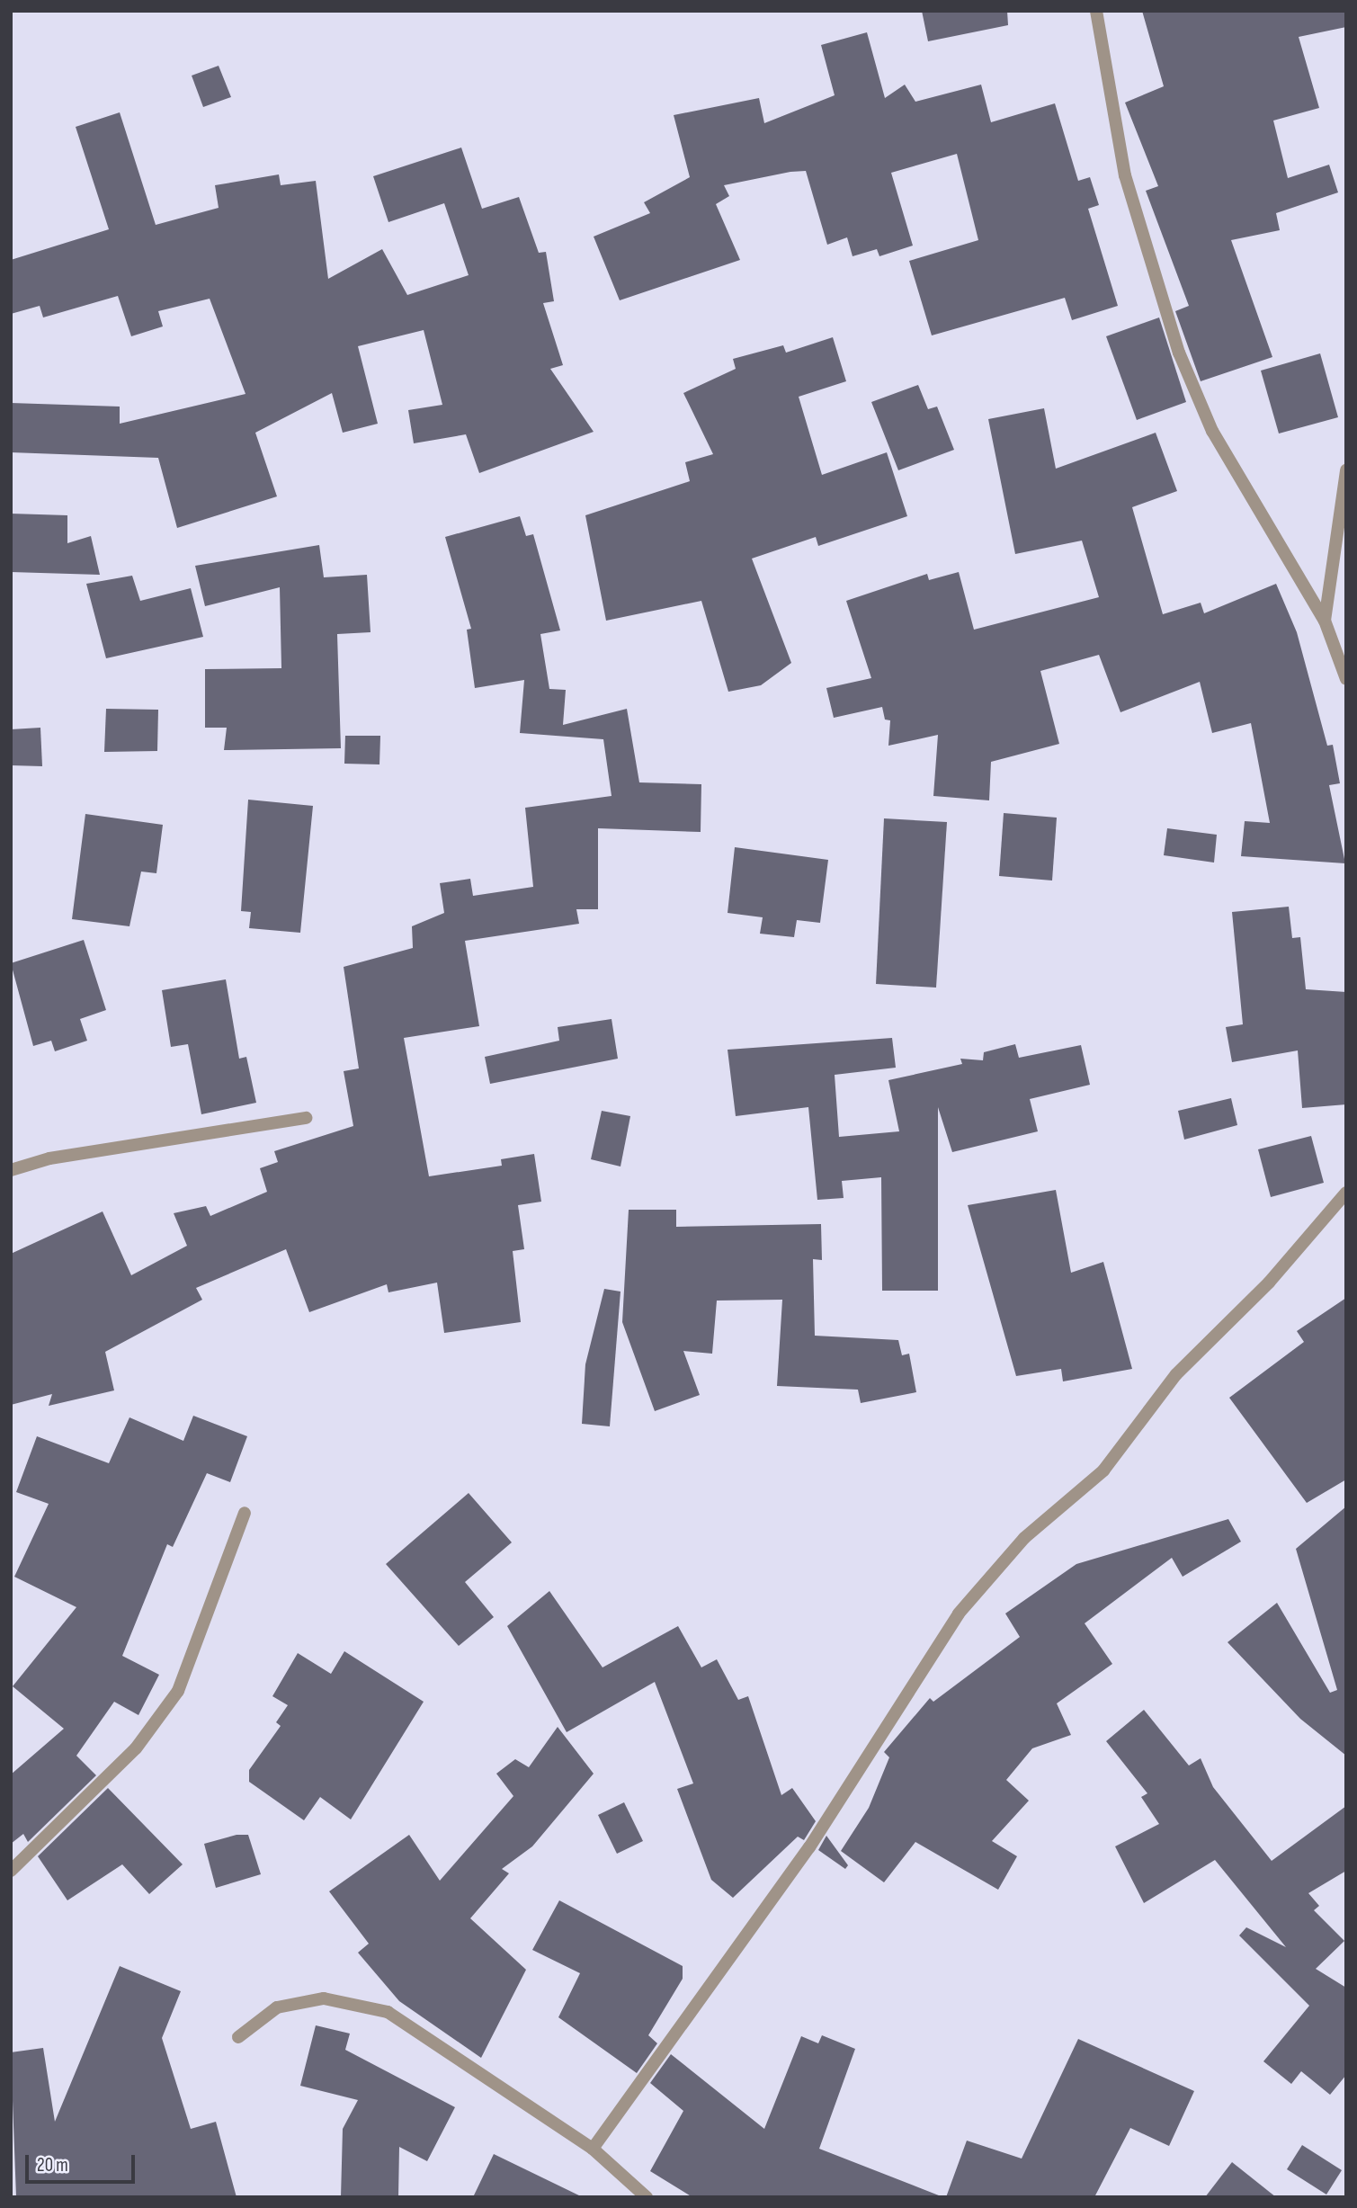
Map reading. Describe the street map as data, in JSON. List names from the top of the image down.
{
  "scale_bar": "20 m"
}
